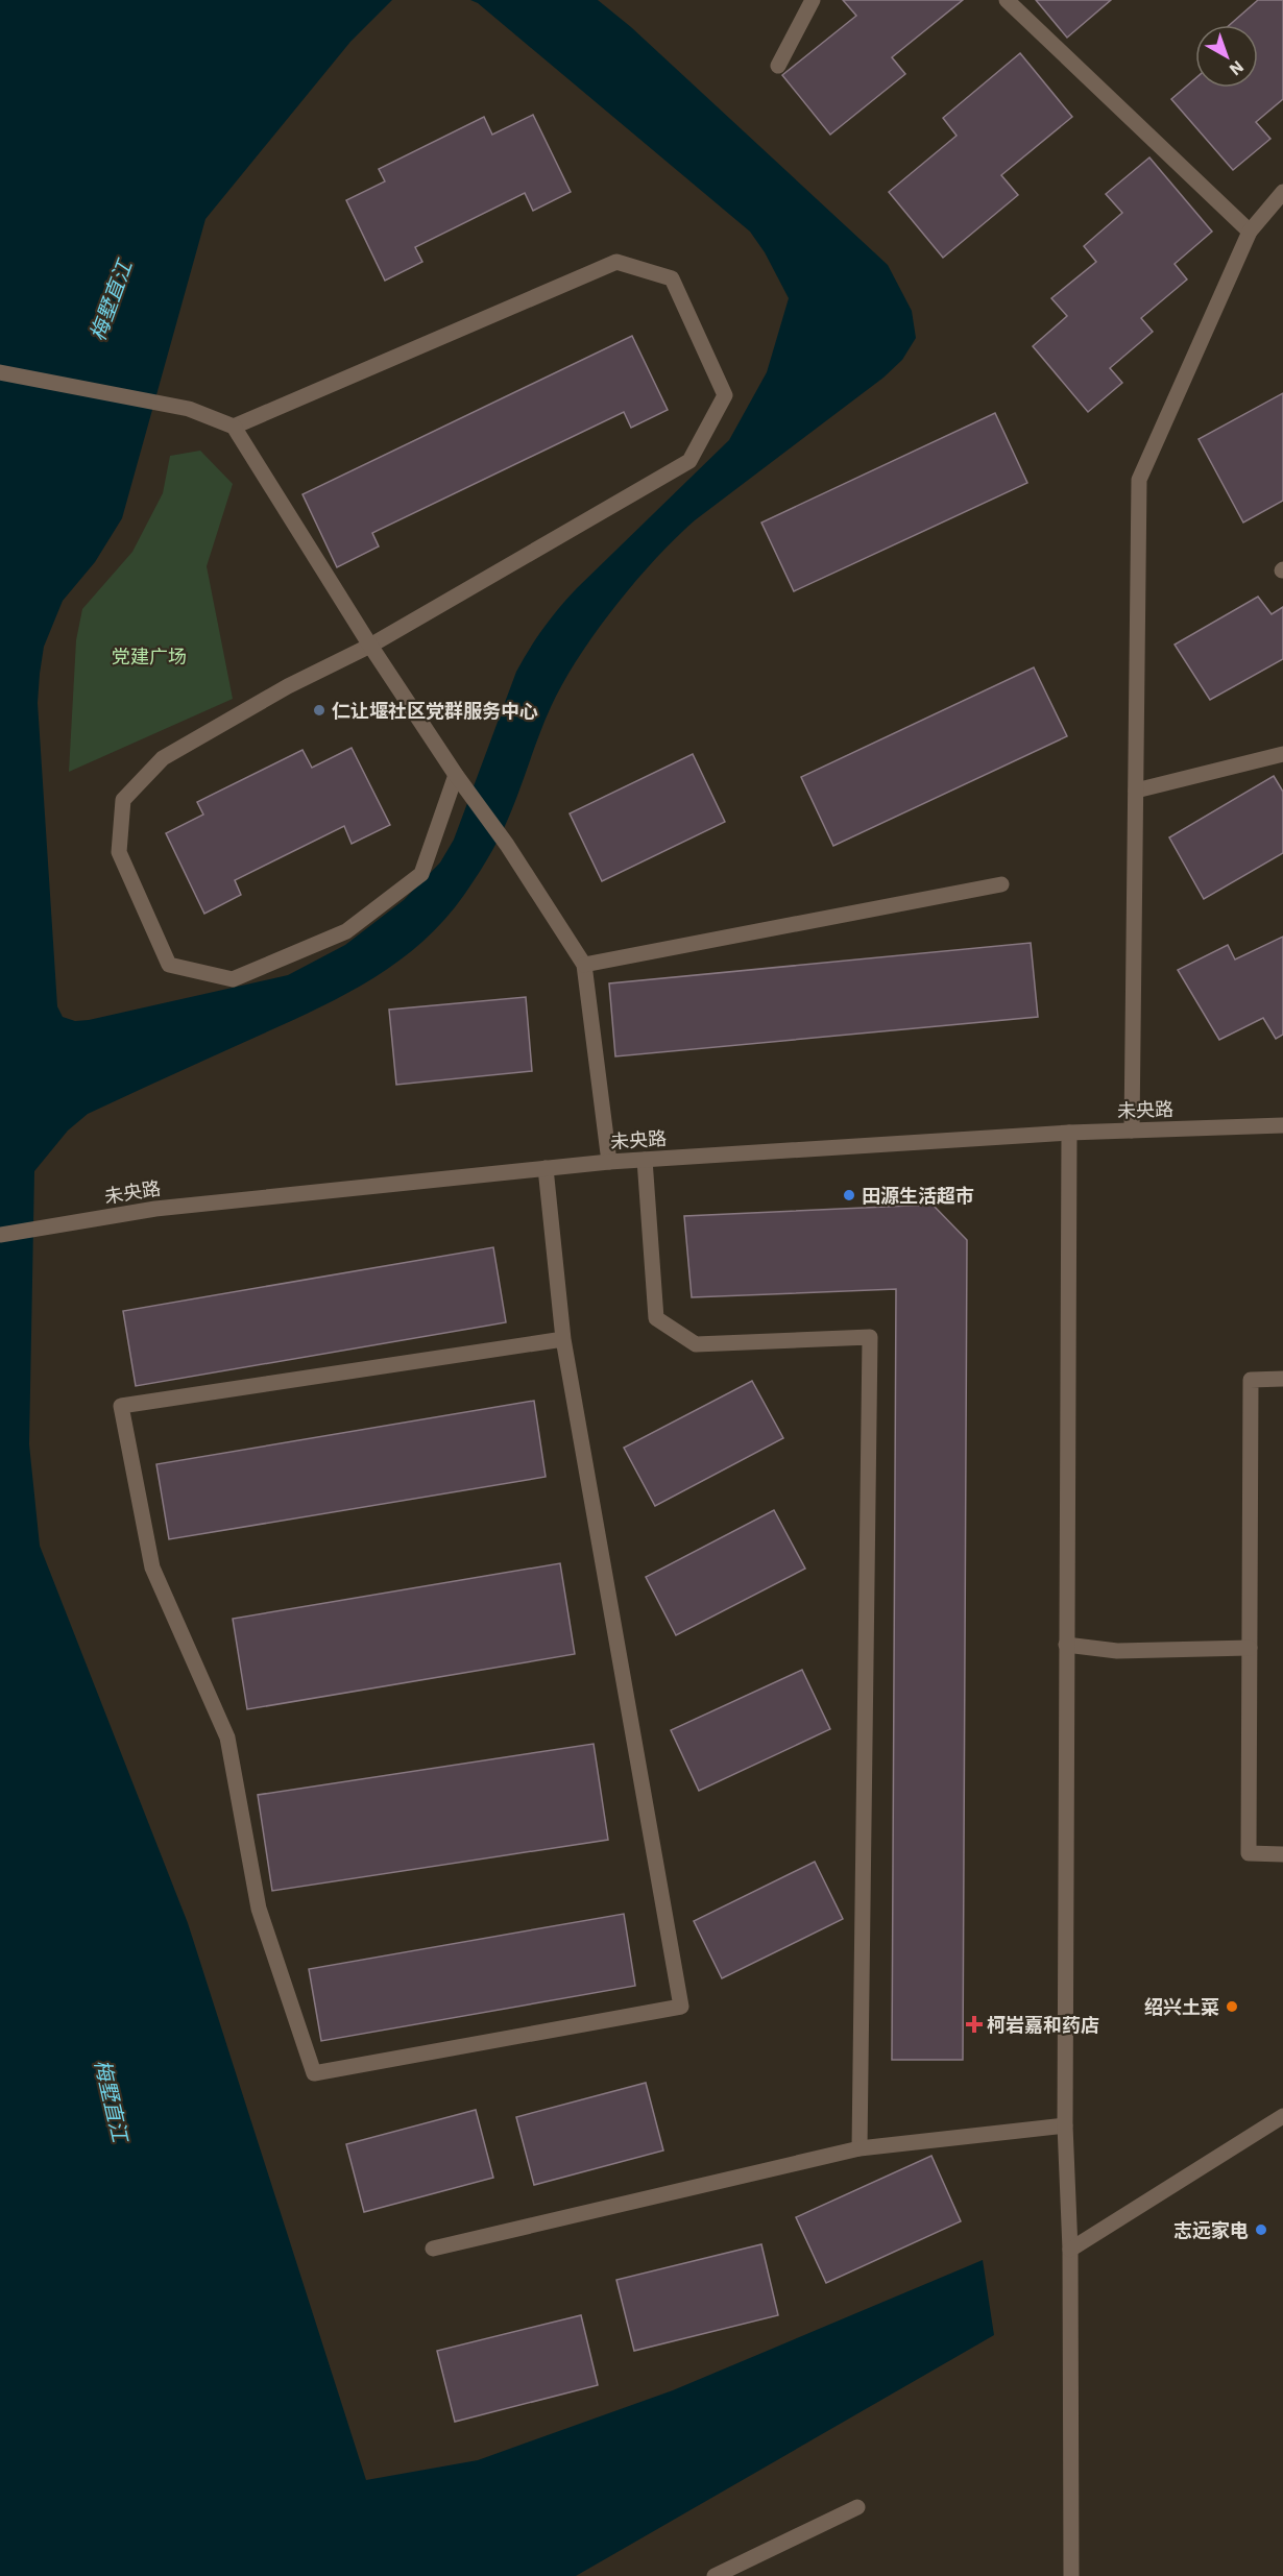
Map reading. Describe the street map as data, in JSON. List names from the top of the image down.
{
  "streets": {
    "street": ["未央路"]
  },
  "water": ["梅墅直江"],
  "parks": ["党建广场"],
  "places": {
    "other": [
      "仁让堰社区党群服务中心",
      "田源生活超市",
      "绍兴土菜",
      "志远家电"
    ],
    "health": ["柯岩嘉和药店"]
  },
  "north": "bottom right"
}
